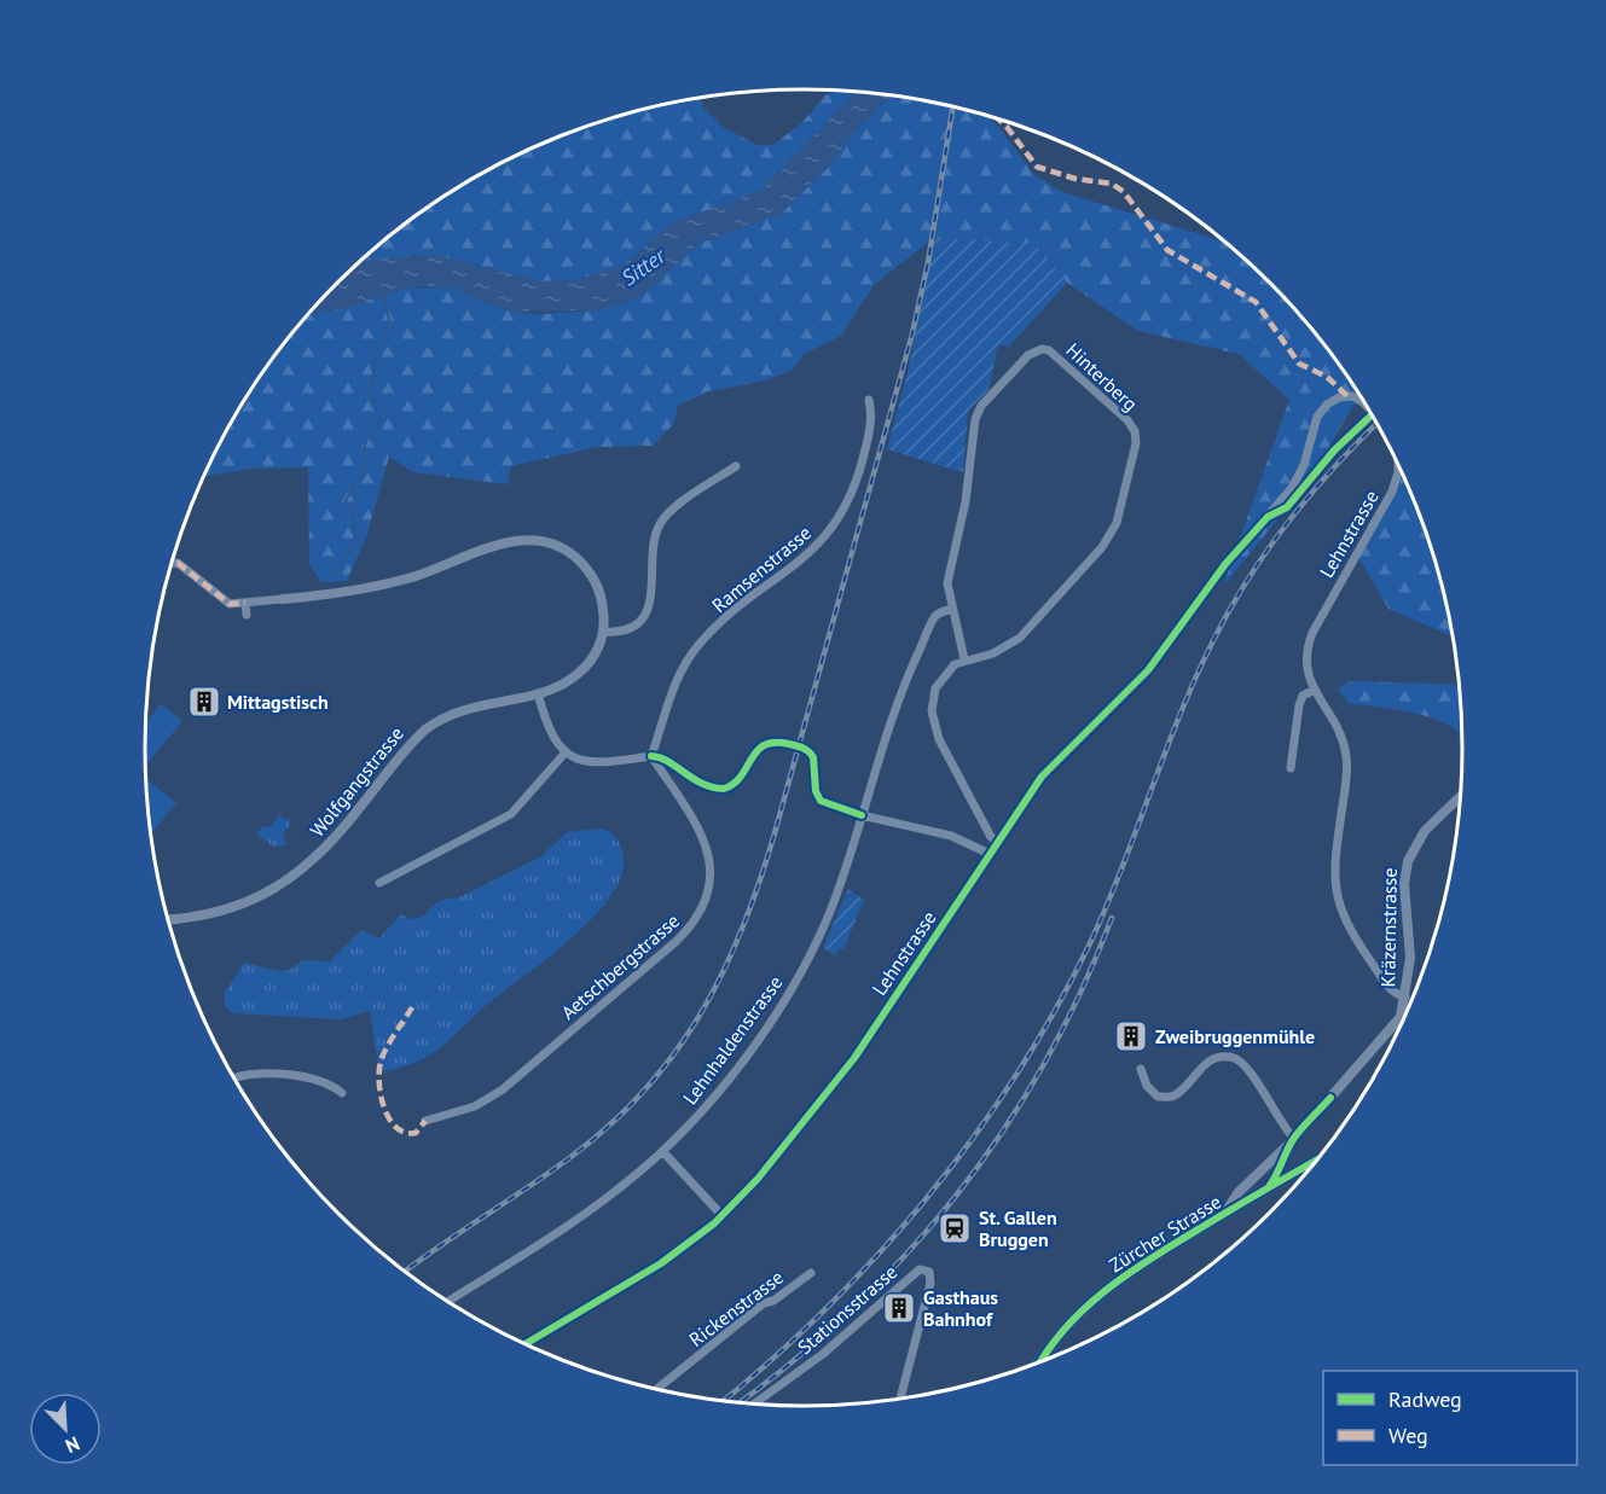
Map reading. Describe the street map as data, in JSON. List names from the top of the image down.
{
  "streets": {
    "main road": ["Zürcher Strasse"],
    "street": [
      "Hinterberg",
      "Lehnstrasse",
      "Ramsenstrasse",
      "Wolfgangstrasse",
      "Kräzernstrasse",
      "Aetschbergstrasse",
      "Lehnhaldenstrasse",
      "Rickenstrasse",
      "Stationsstrasse"
    ]
  },
  "crossings": [
    ["Hinterberg", "Lehnstrasse"],
    ["Hinterberg", "Lehnhaldenstrasse"],
    ["Lehnstrasse", "Kräzernstrasse"],
    ["Ramsenstrasse", "Aetschbergstrasse"],
    ["Kräzernstrasse", "Zürcher Strasse"]
  ],
  "water": ["Sitter"],
  "places": {
    "building": ["Mittagstisch", "Zweibruggenmühle", "Gasthaus Bahnhof"],
    "station": ["St. Gallen Bruggen"]
  },
  "legend": ["Radweg", "Weg"],
  "north": "bottom right"
}
